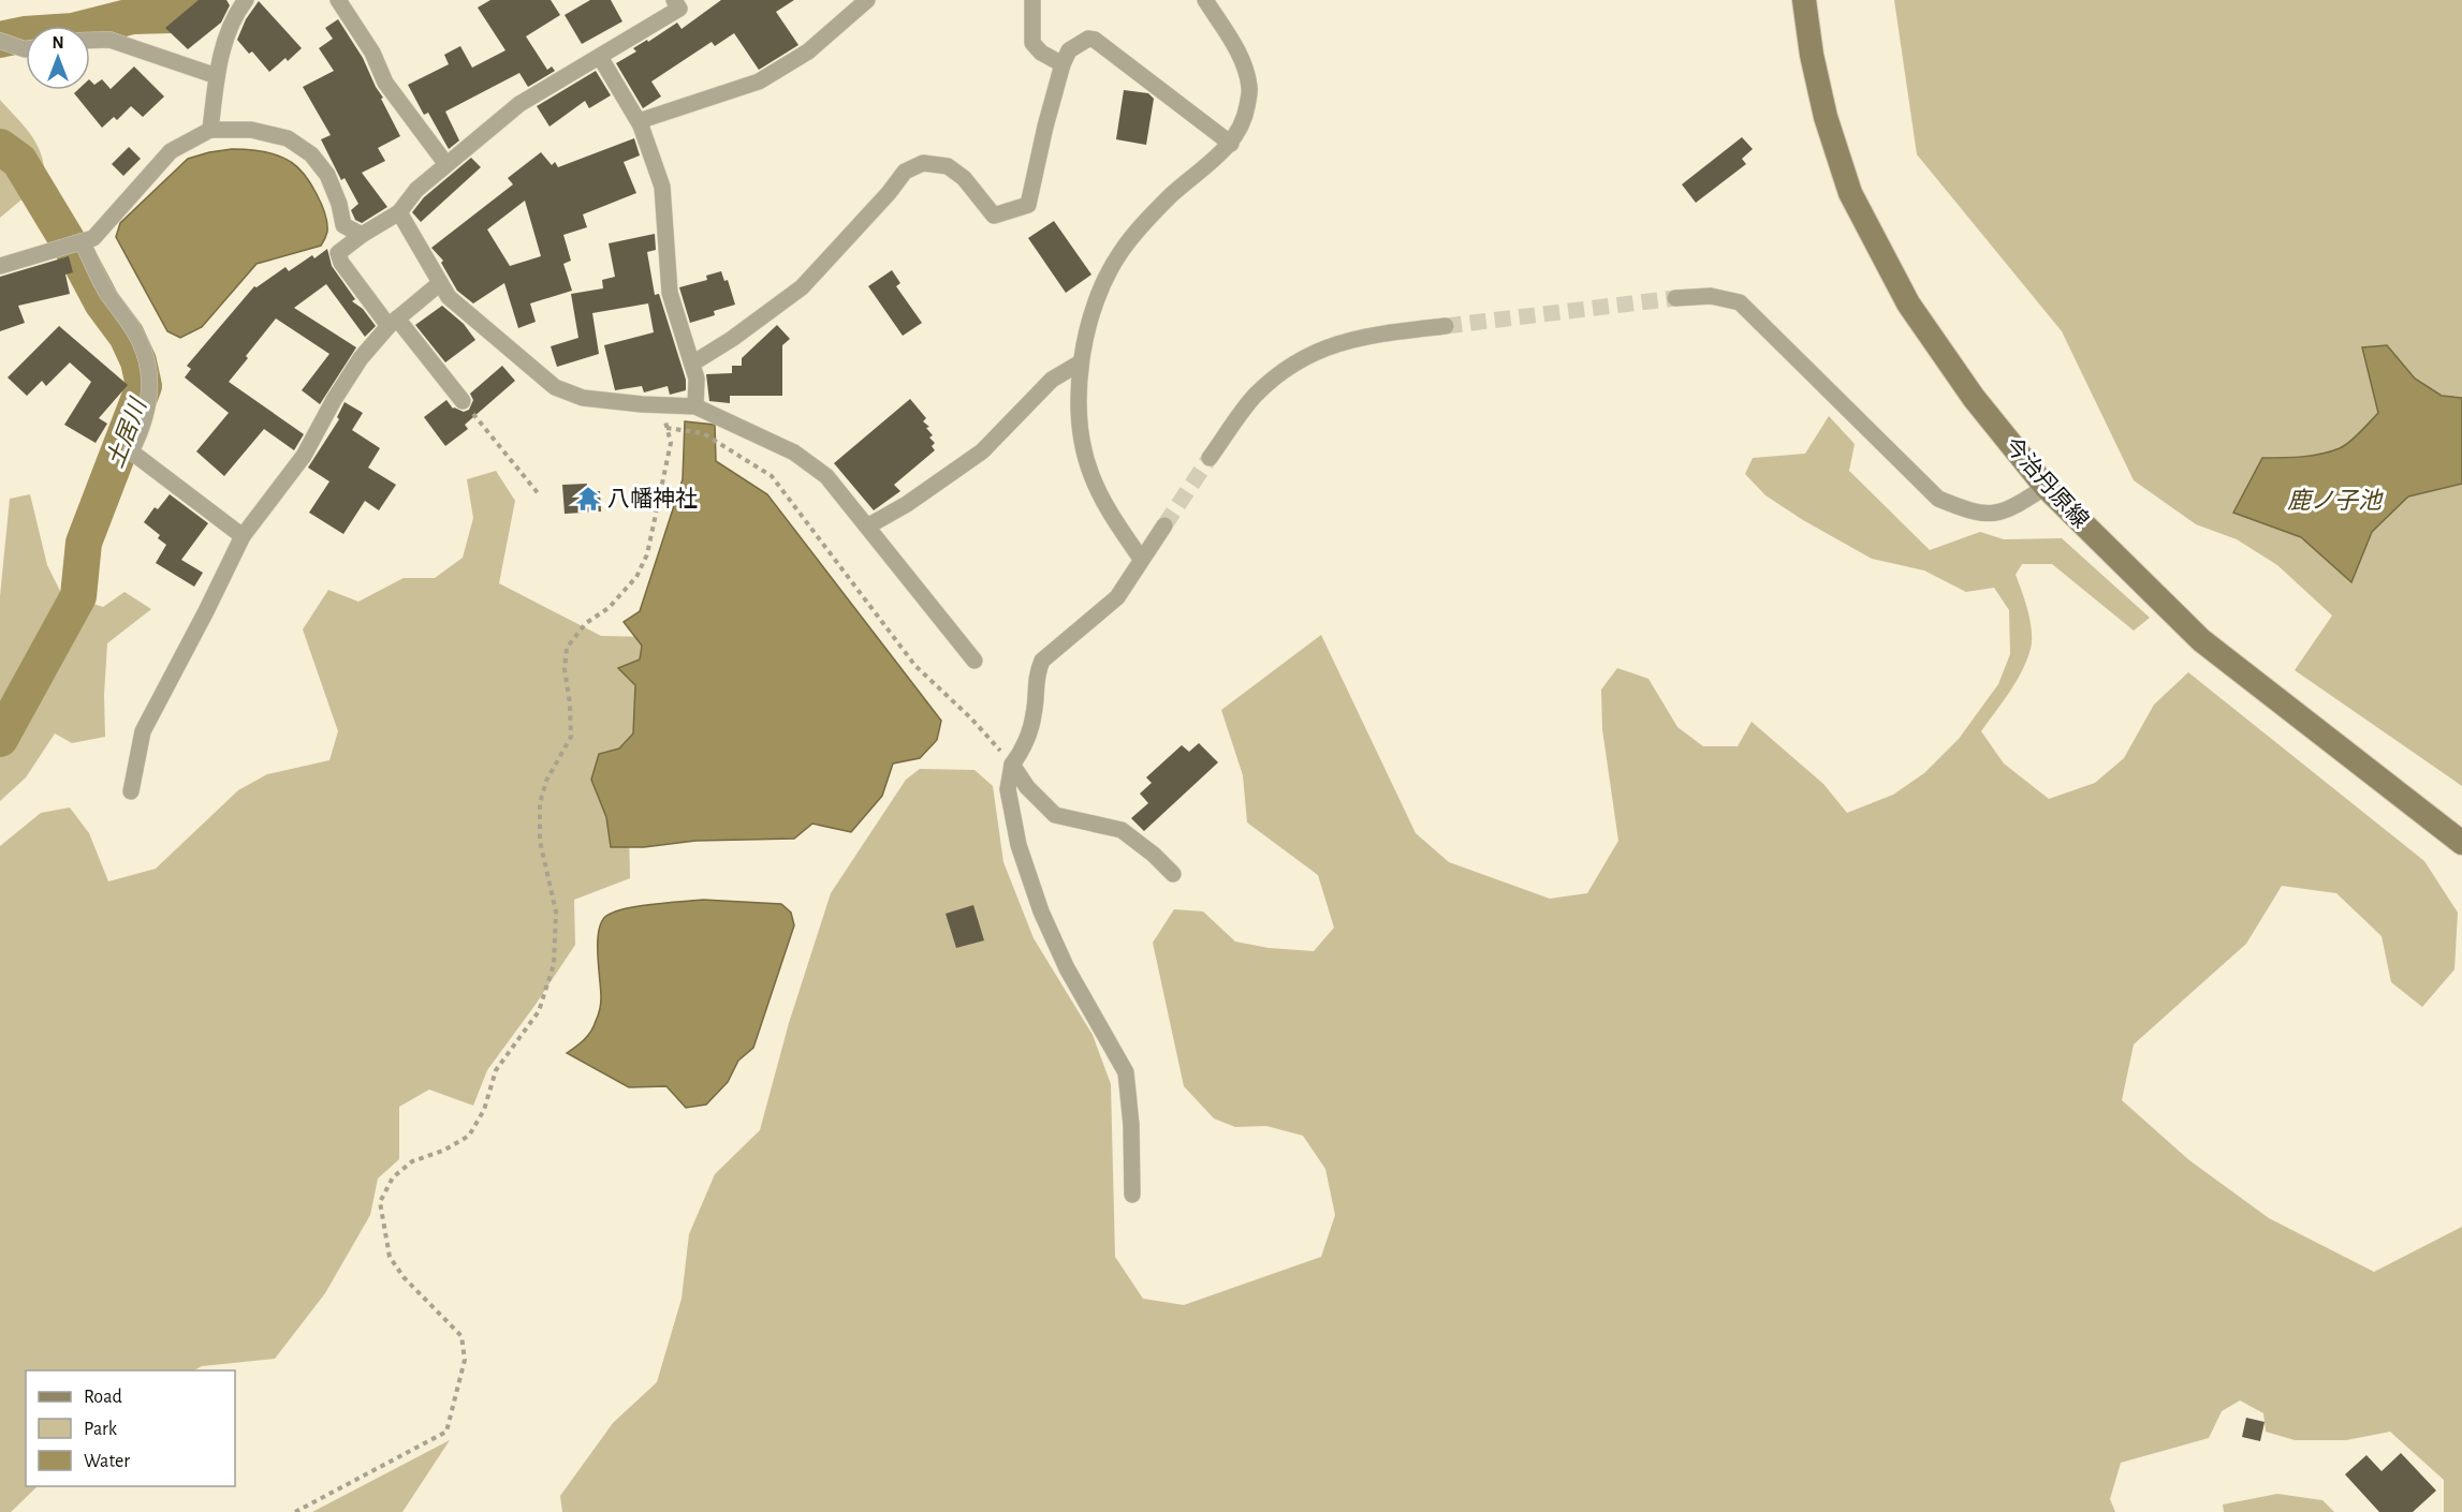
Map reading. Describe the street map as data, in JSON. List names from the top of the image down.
{
  "streets": {
    "main road": ["今治丹原線"]
  },
  "water": ["土居川", "鹿ノ子池"],
  "places": {
    "temple": ["八幡神社"]
  },
  "legend": ["Road", "Park", "Water"],
  "north": "top"
}
